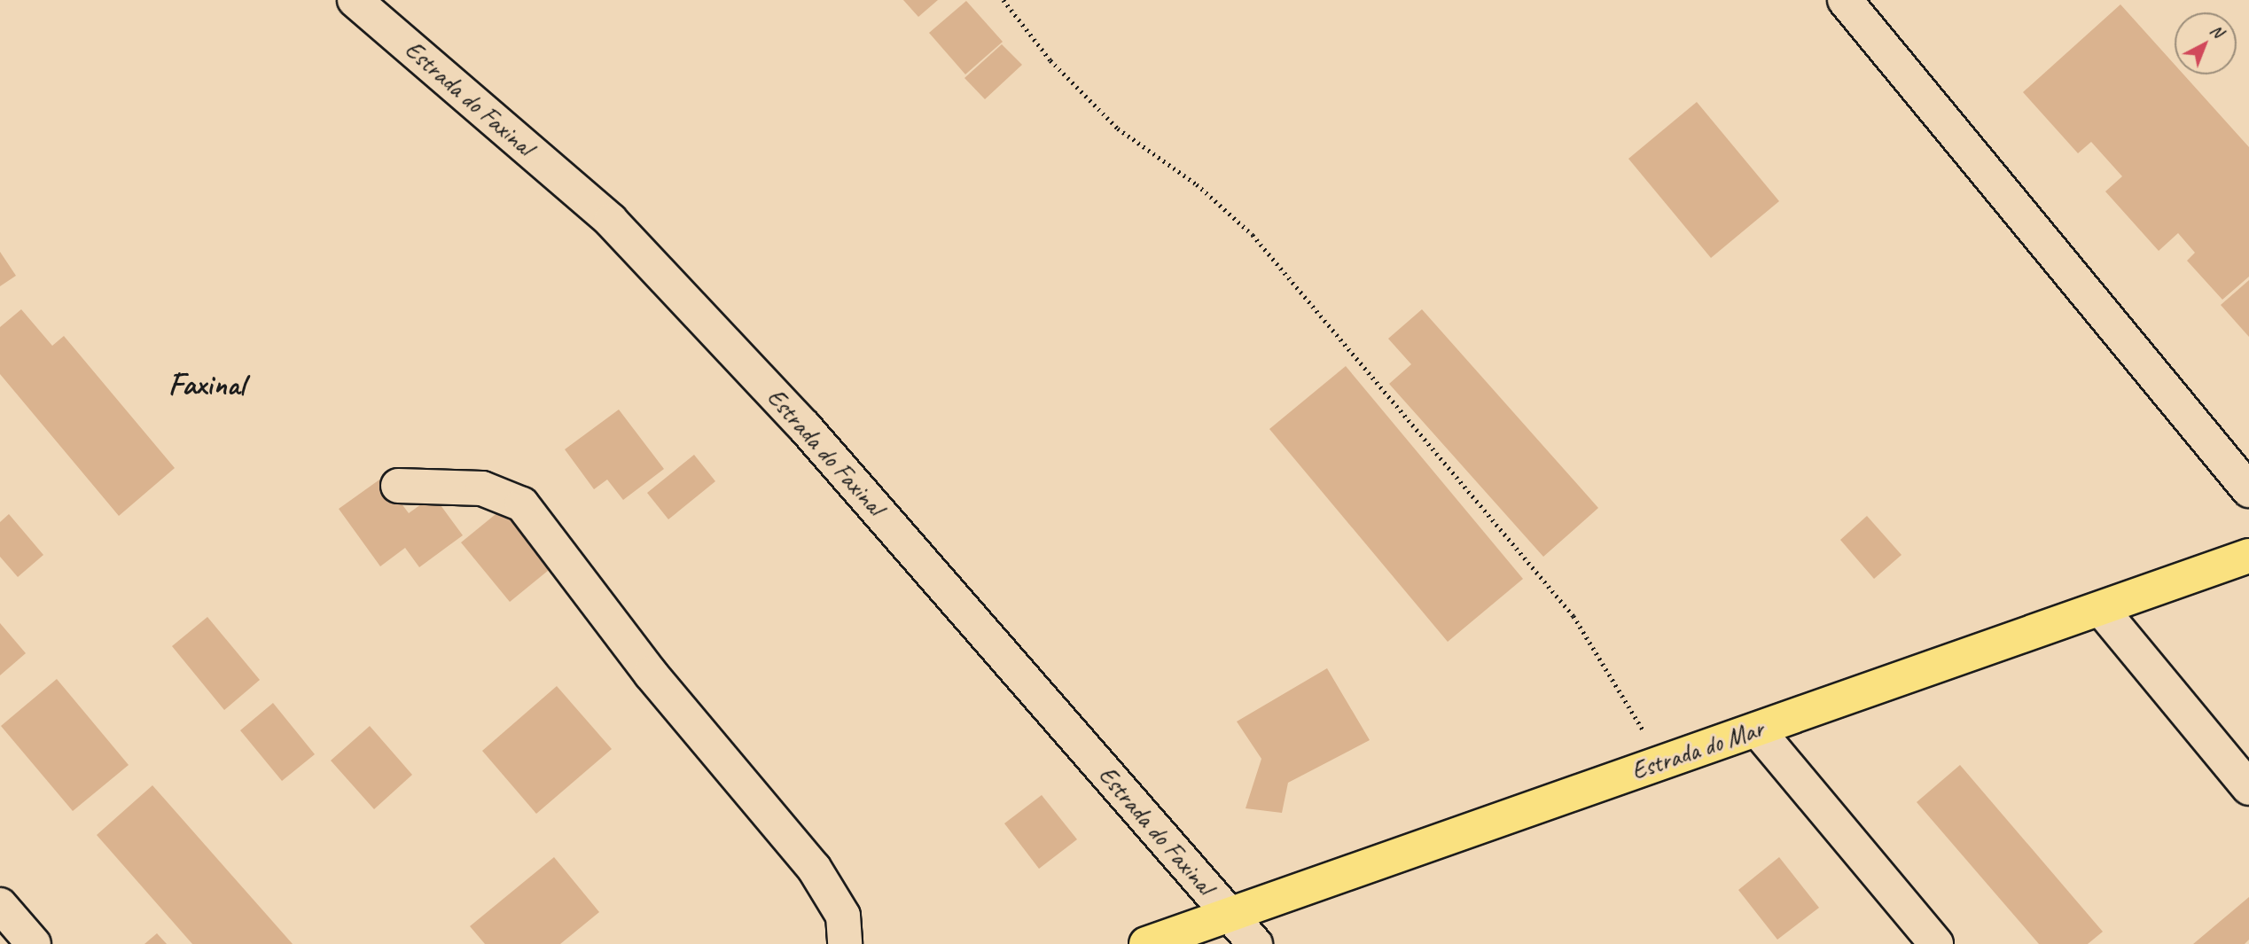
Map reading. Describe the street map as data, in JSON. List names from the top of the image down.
{
  "streets": {
    "main road": ["Estrada do Mar"],
    "street": ["Estrada do Faxinal"]
  },
  "crossings": [
    ["Estrada do Faxinal", "Estrada do Mar"]
  ],
  "districts": ["Faxinal"],
  "north": "top right"
}
